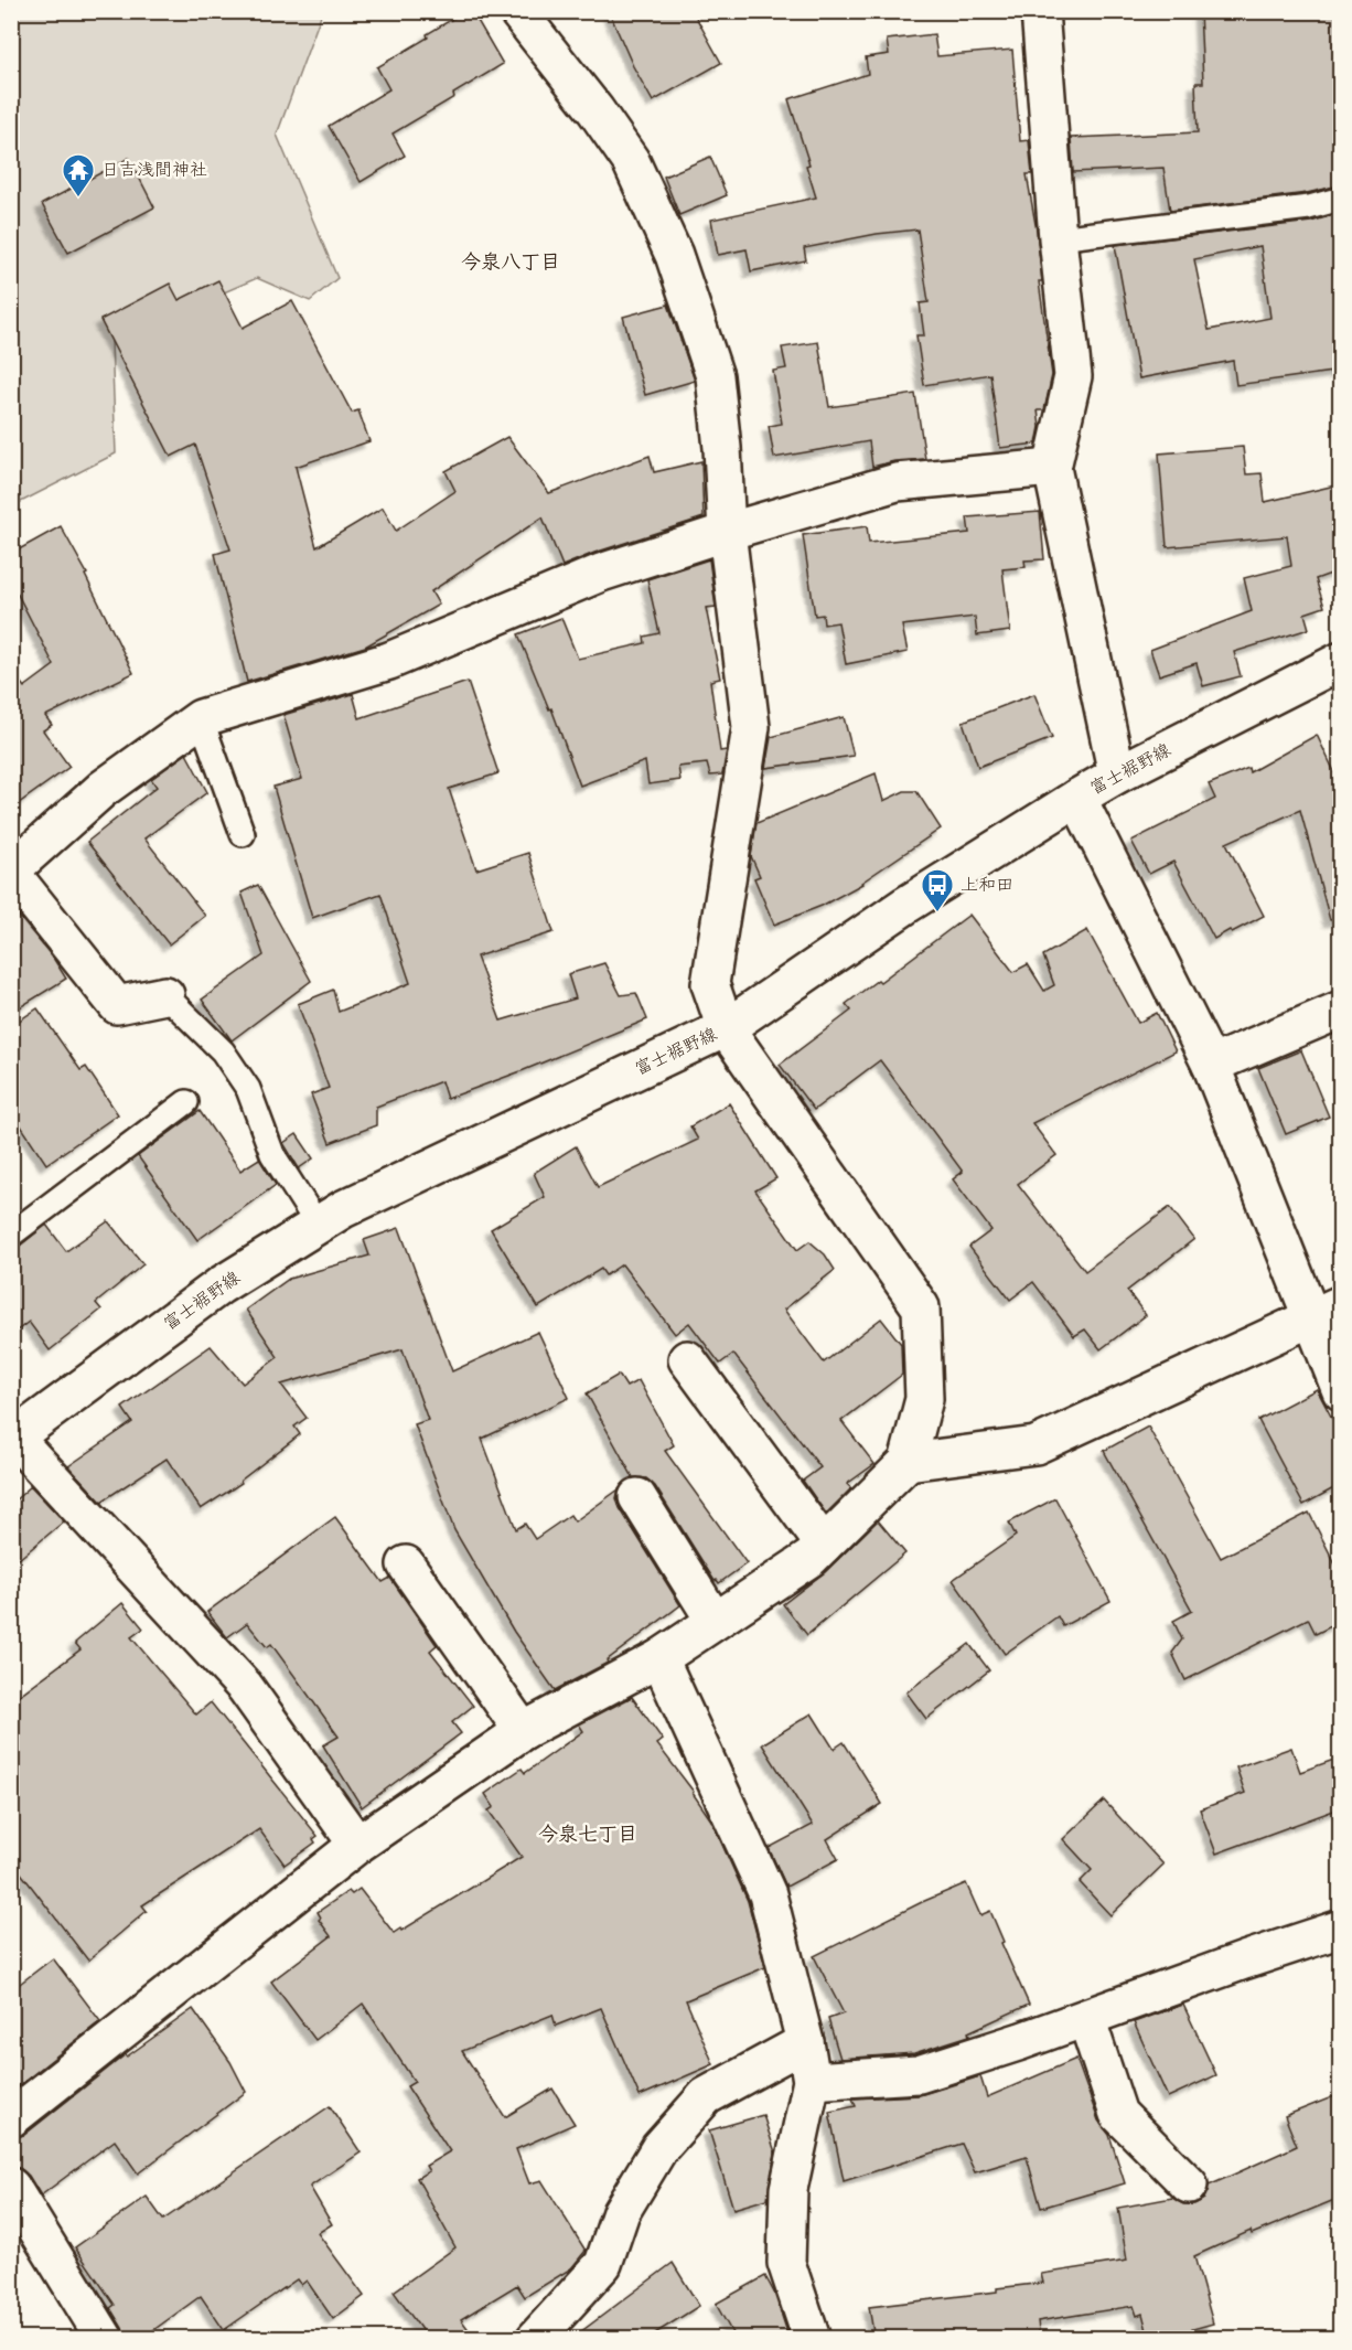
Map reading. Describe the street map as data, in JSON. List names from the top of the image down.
{
  "streets": {
    "street": ["富士裾野線"]
  },
  "districts": ["今泉八丁目", "今泉七丁目"],
  "places": {
    "temple": ["日吉浅間神社"],
    "bus stop": ["上和田"]
  }
}
